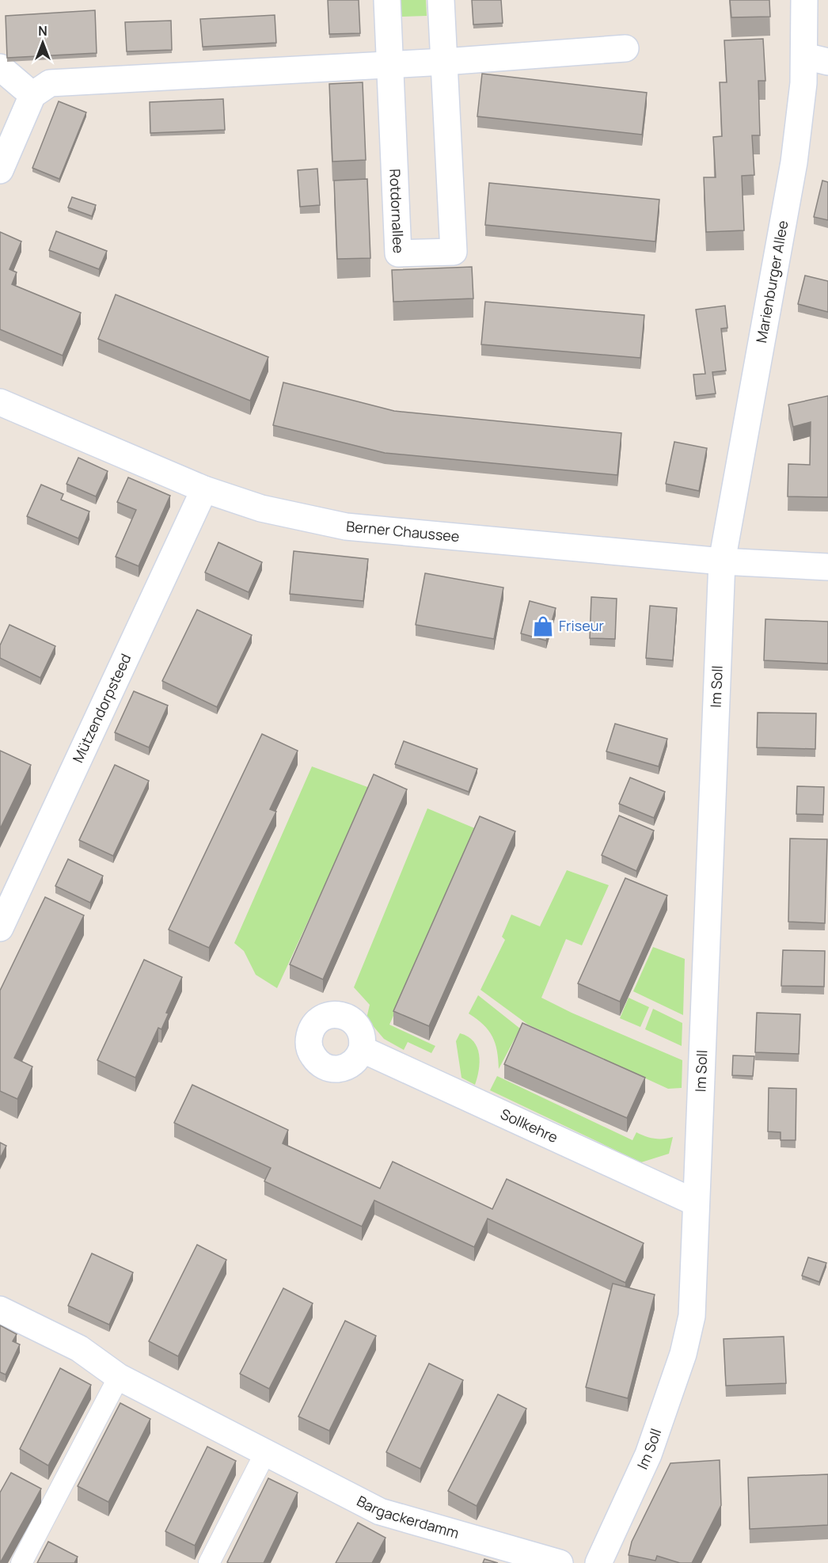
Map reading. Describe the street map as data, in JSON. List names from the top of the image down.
{
  "streets": {
    "street": [
      "Rotdornallee",
      "Marienburger Allee",
      "Berner Chaussee",
      "Im Soll",
      "Mützendorpsteed",
      "Sollkehre",
      "Bargackerdamm"
    ]
  },
  "crossings": [
    ["Marienburger Allee", "Berner Chaussee"],
    ["Marienburger Allee", "Im Soll"],
    ["Berner Chaussee", "Im Soll"],
    ["Berner Chaussee", "Mützendorpsteed"],
    ["Im Soll", "Sollkehre"]
  ],
  "places": {
    "shop": ["Friseur"]
  },
  "north": "top"
}
